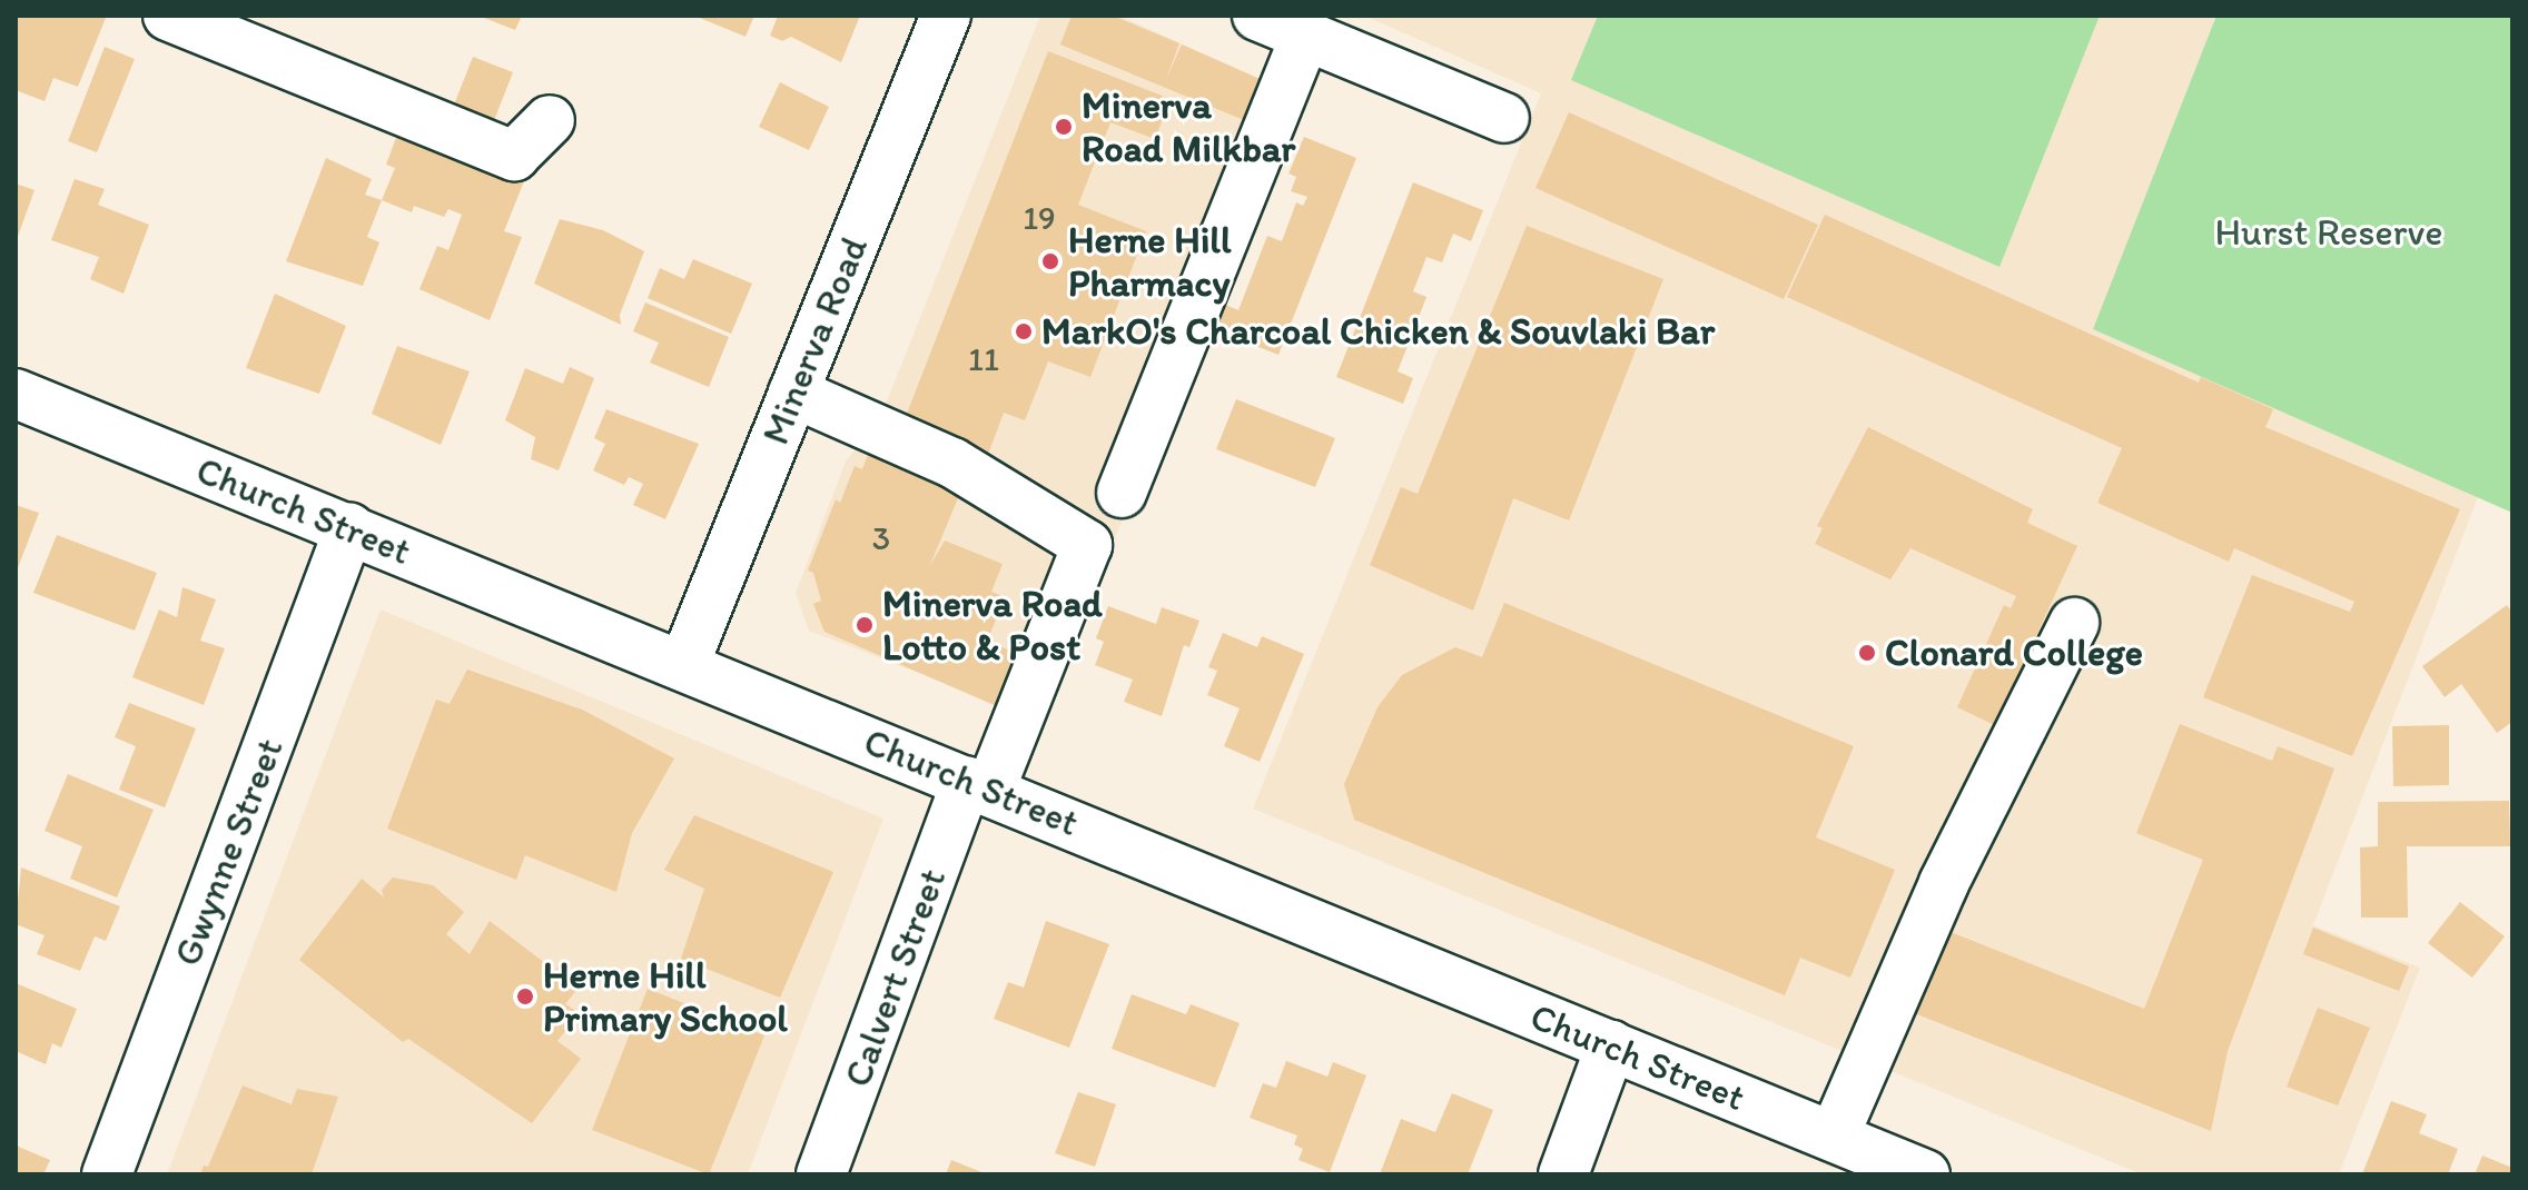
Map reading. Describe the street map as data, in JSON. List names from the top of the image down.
{
  "streets": {
    "street": [
      "Minerva Road",
      "Church Street",
      "Gwynne Street",
      "Calvert Street"
    ]
  },
  "crossings": [
    ["Minerva Road", "Church Street"],
    ["Minerva Road", "Calvert Street"],
    ["Church Street", "Gwynne Street"],
    ["Church Street", "Calvert Street"]
  ],
  "parks": ["Hurst Reserve"],
  "places": [
    "Minerva Road Milkbar",
    "Herne Hill Pharmacy",
    "MarkO's Charcoal Chicken & Souvlaki Bar",
    "Minerva Road Lotto & Post",
    "Clonard College",
    "Herne Hill Primary School"
  ],
  "house_numbers": ["19", "11", "3"]
}
